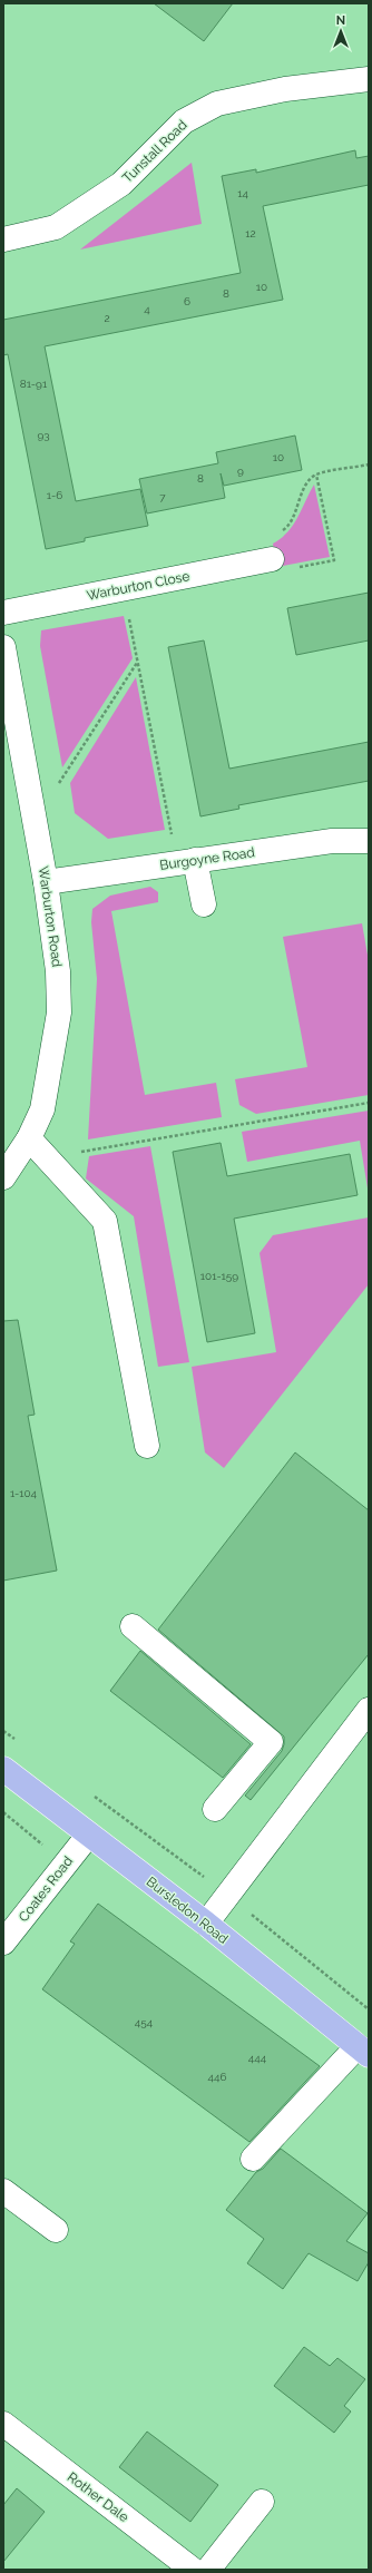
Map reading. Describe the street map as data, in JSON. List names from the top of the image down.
{
  "streets": {
    "main road": ["Bursledon Road"],
    "street": [
      "Tunstall Road",
      "Warburton Close",
      "Burgoyne Road",
      "Warburton Road",
      "Coates Road",
      "Rother Dale"
    ]
  },
  "crossings": [
    ["Burgoyne Road", "Warburton Road"],
    ["Coates Road", "Bursledon Road"]
  ],
  "house_numbers": [
    "14",
    "12",
    "10",
    "8",
    "6",
    "4",
    "2",
    "81-91",
    "93",
    "10",
    "9",
    "8",
    "1-6",
    "7",
    "101-159",
    "1-104",
    "454",
    "444",
    "446"
  ],
  "north": "top"
}
